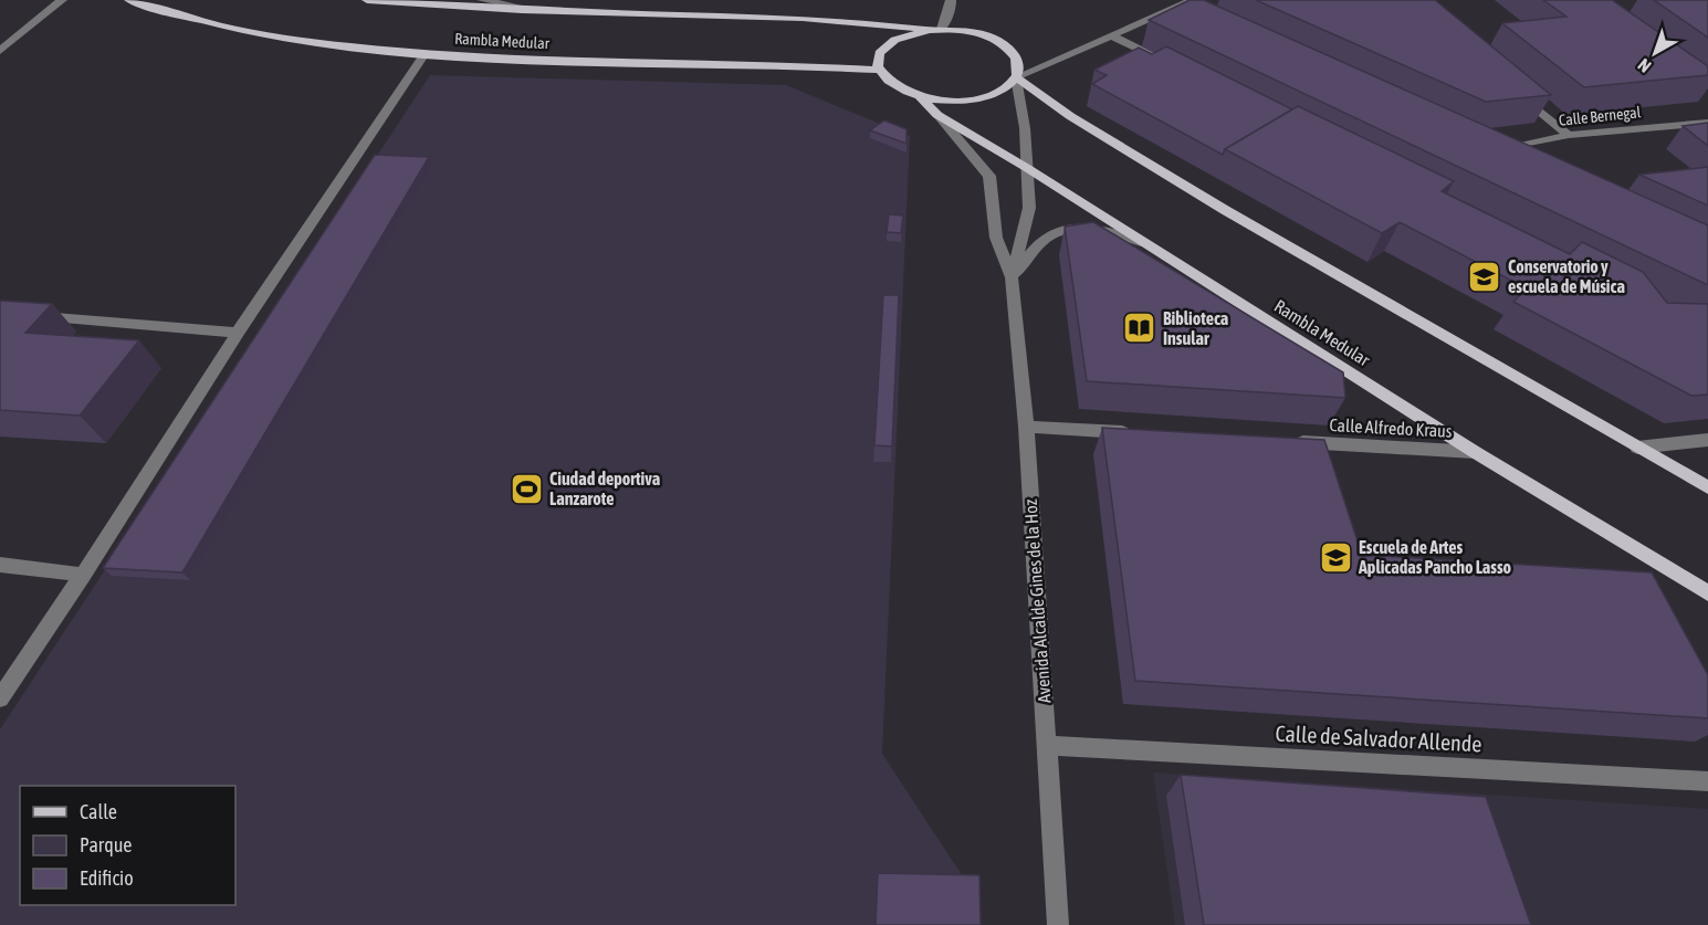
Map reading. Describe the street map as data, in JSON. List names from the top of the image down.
{
  "streets": {
    "main road": ["Rambla Medular"],
    "street": [
      "Calle Bernegal",
      "Calle Alfredo Kraus",
      "Avenida Alcalde Gines de la Hoz",
      "Calle de Salvador Allende"
    ]
  },
  "crossings": [
    ["Rambla Medular", "Calle Alfredo Kraus"],
    ["Rambla Medular", "Avenida Alcalde Gines de la Hoz"],
    ["Avenida Alcalde Gines de la Hoz", "Calle de Salvador Allende"]
  ],
  "places": {
    "school or university": ["Conservatorio y escuela de Música", "Escuela de Artes Aplicadas Pancho Lasso"],
    "library": ["Biblioteca Insular"],
    "sports": ["Ciudad deportiva Lanzarote"]
  },
  "legend": ["Calle", "Parque", "Edificio"],
  "north": "bottom left"
}
